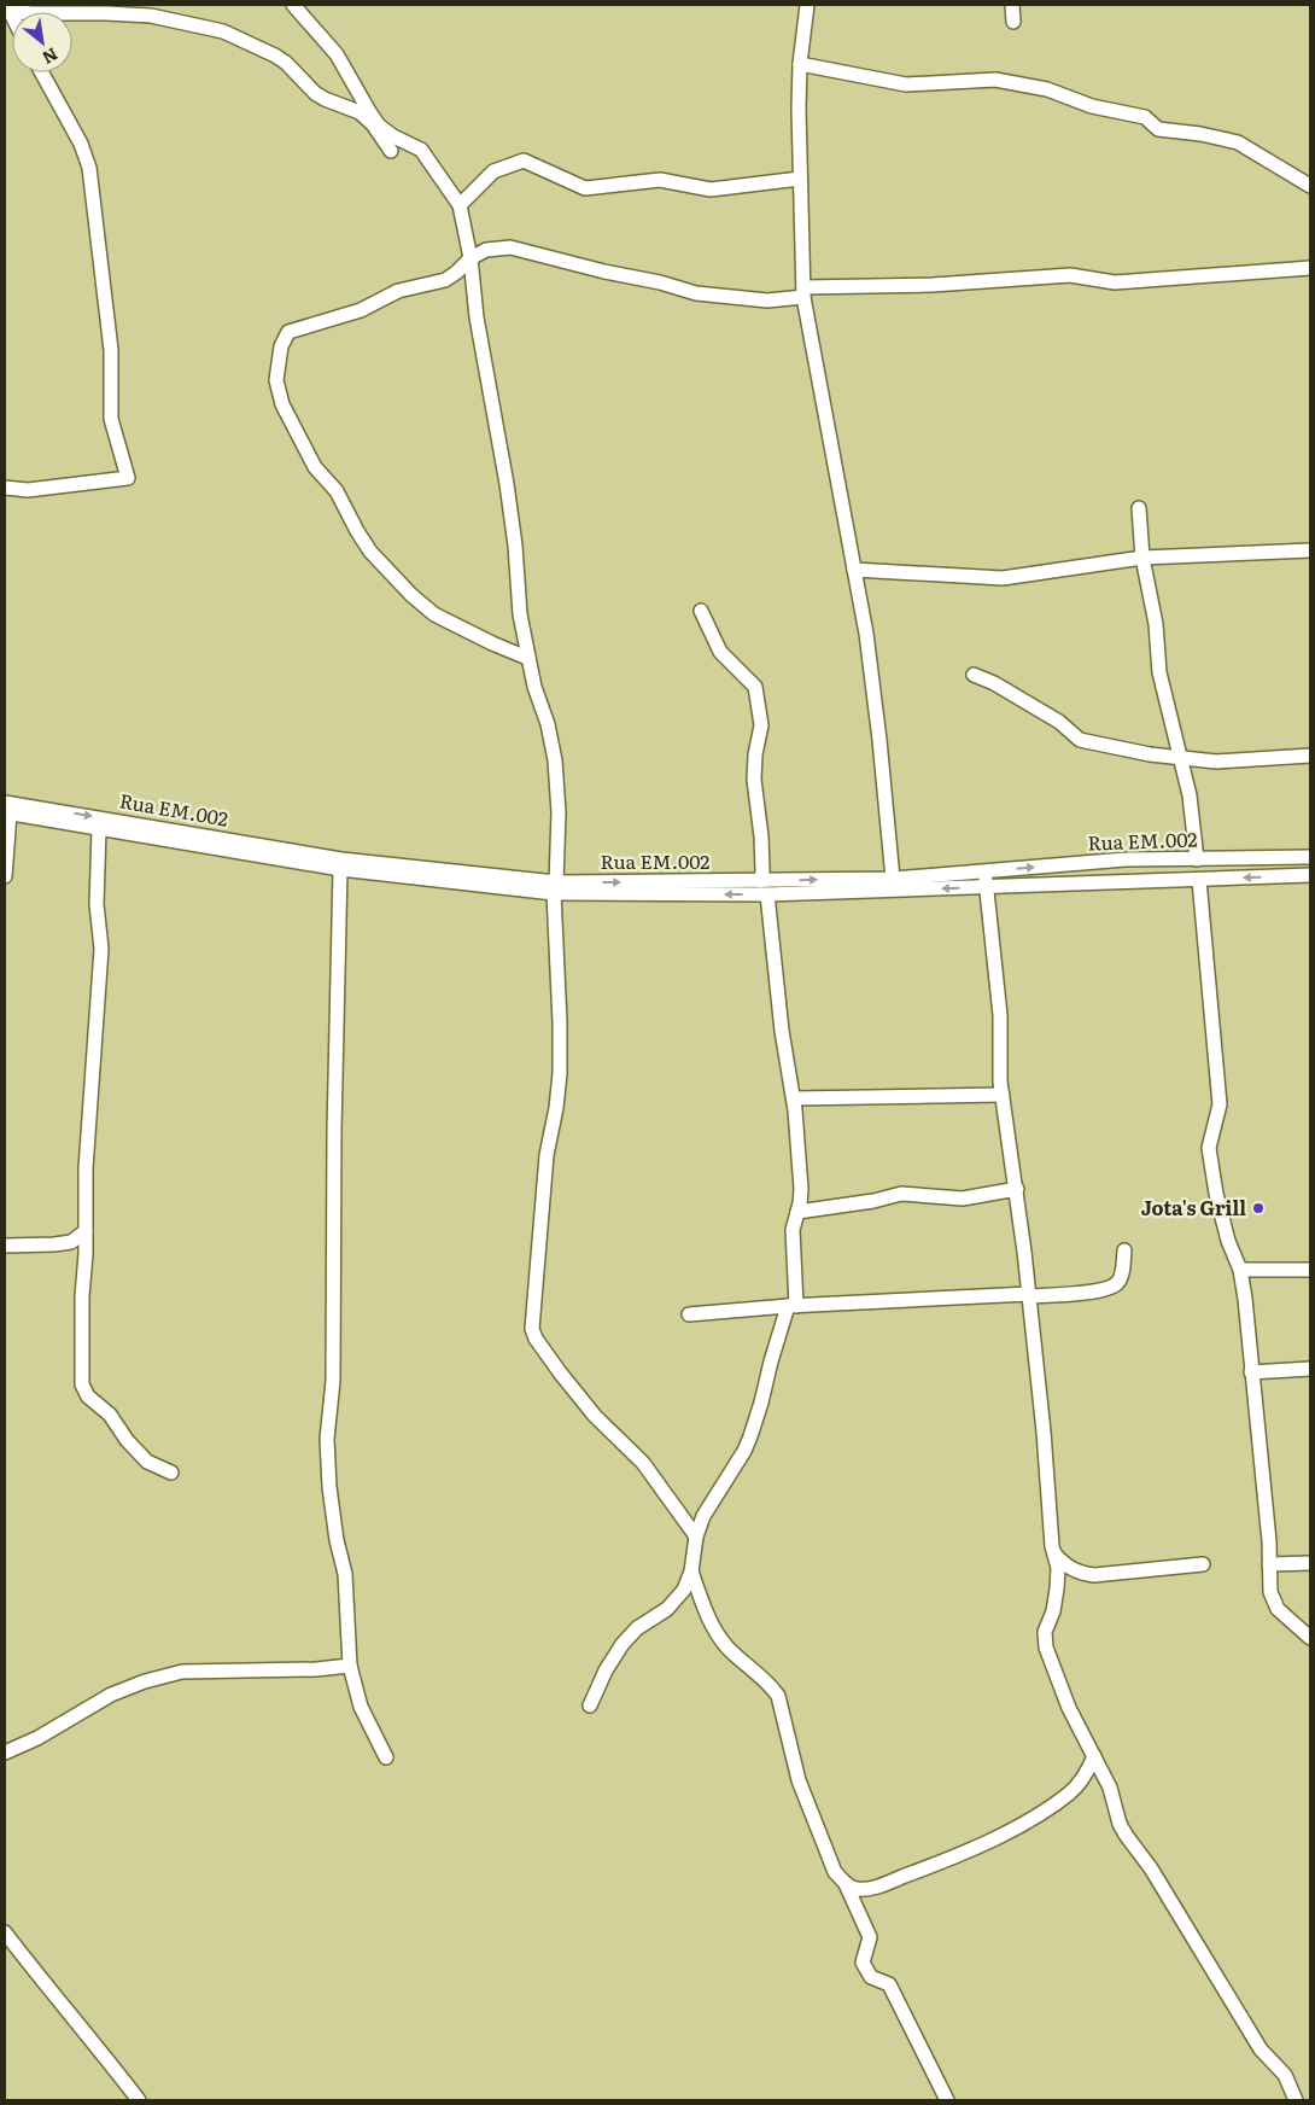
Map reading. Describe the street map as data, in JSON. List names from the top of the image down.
{
  "streets": {
    "street": ["Rua EM.002"]
  },
  "places": ["Jota's Grill"],
  "north": "bottom right"
}
